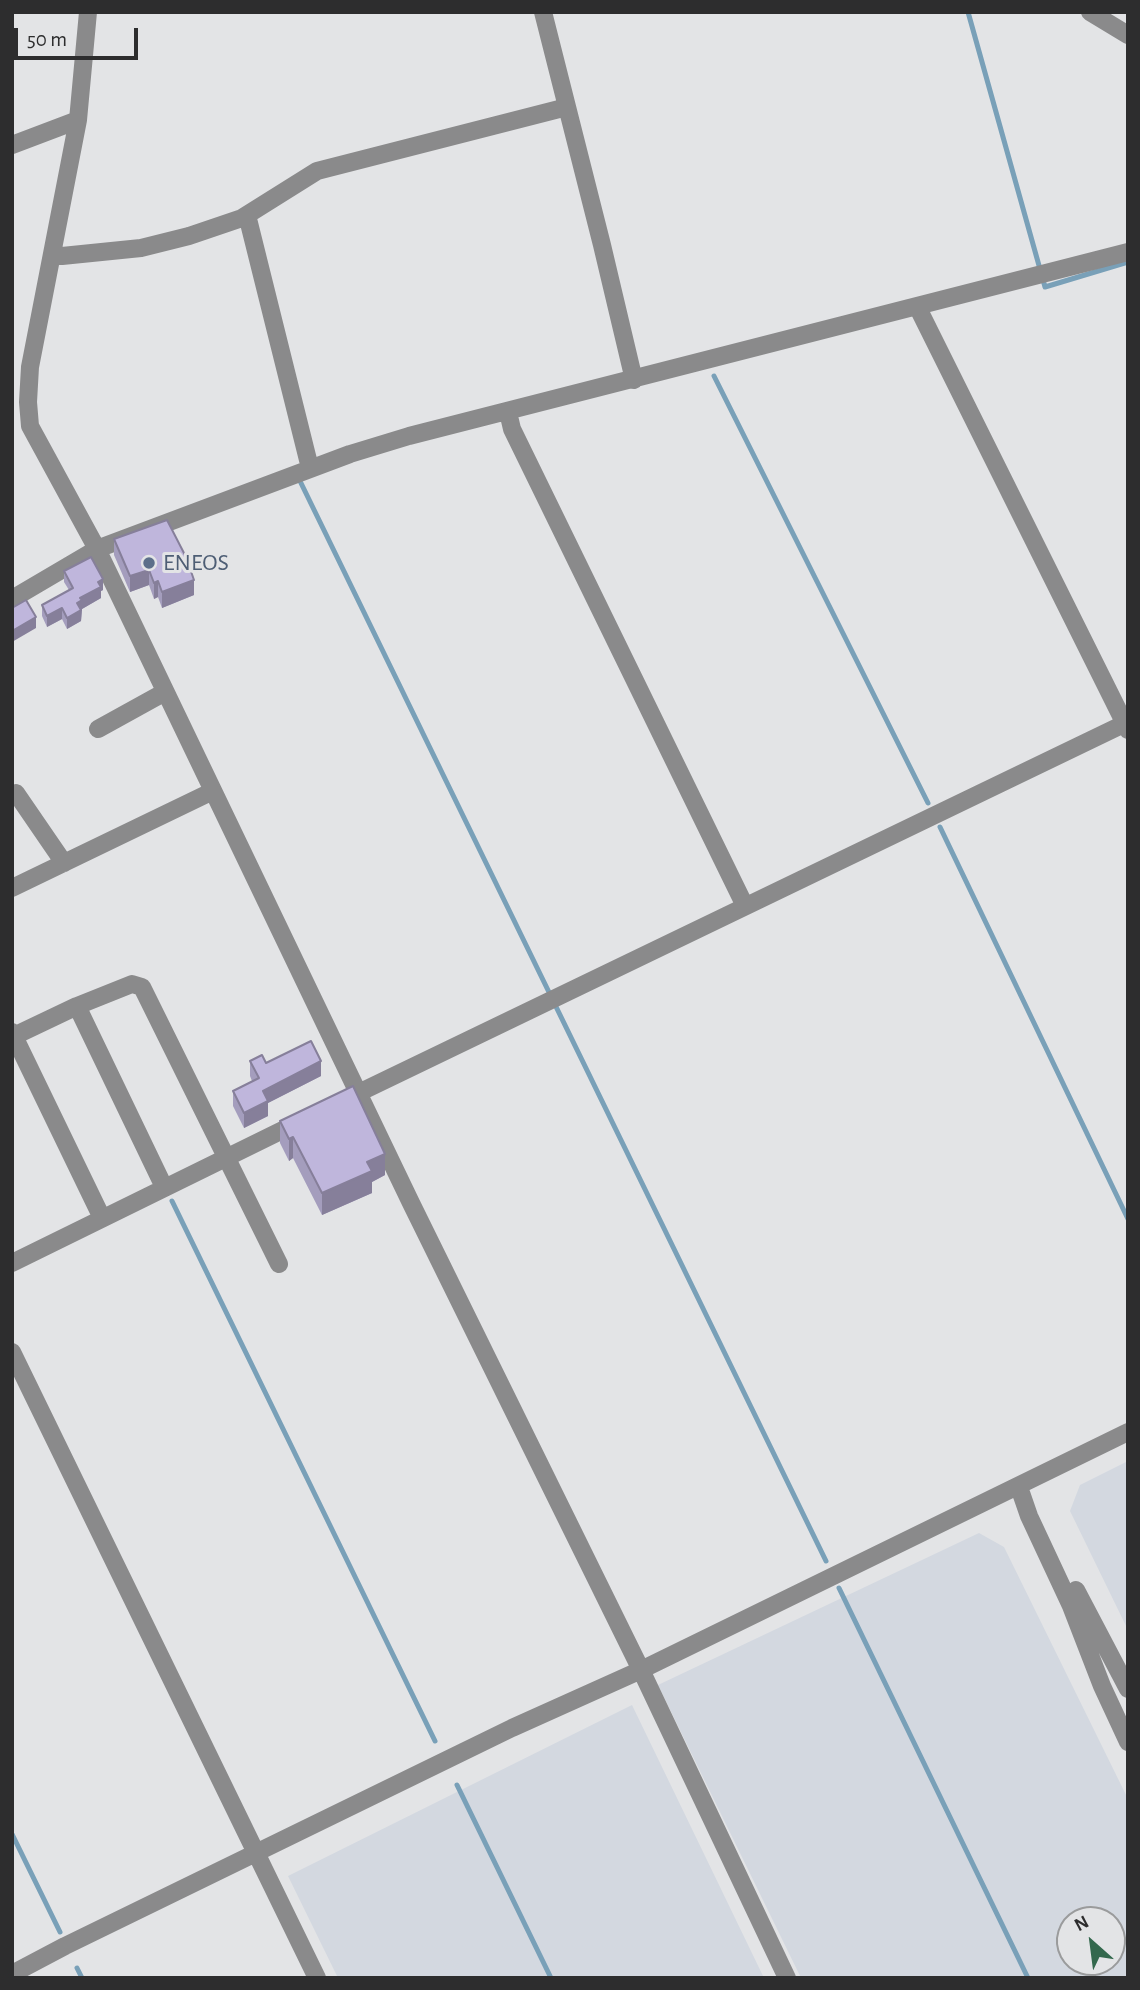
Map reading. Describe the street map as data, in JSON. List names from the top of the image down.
{
  "places": ["ENEOS"],
  "scale_bar": "50 m",
  "north": "top left"
}
